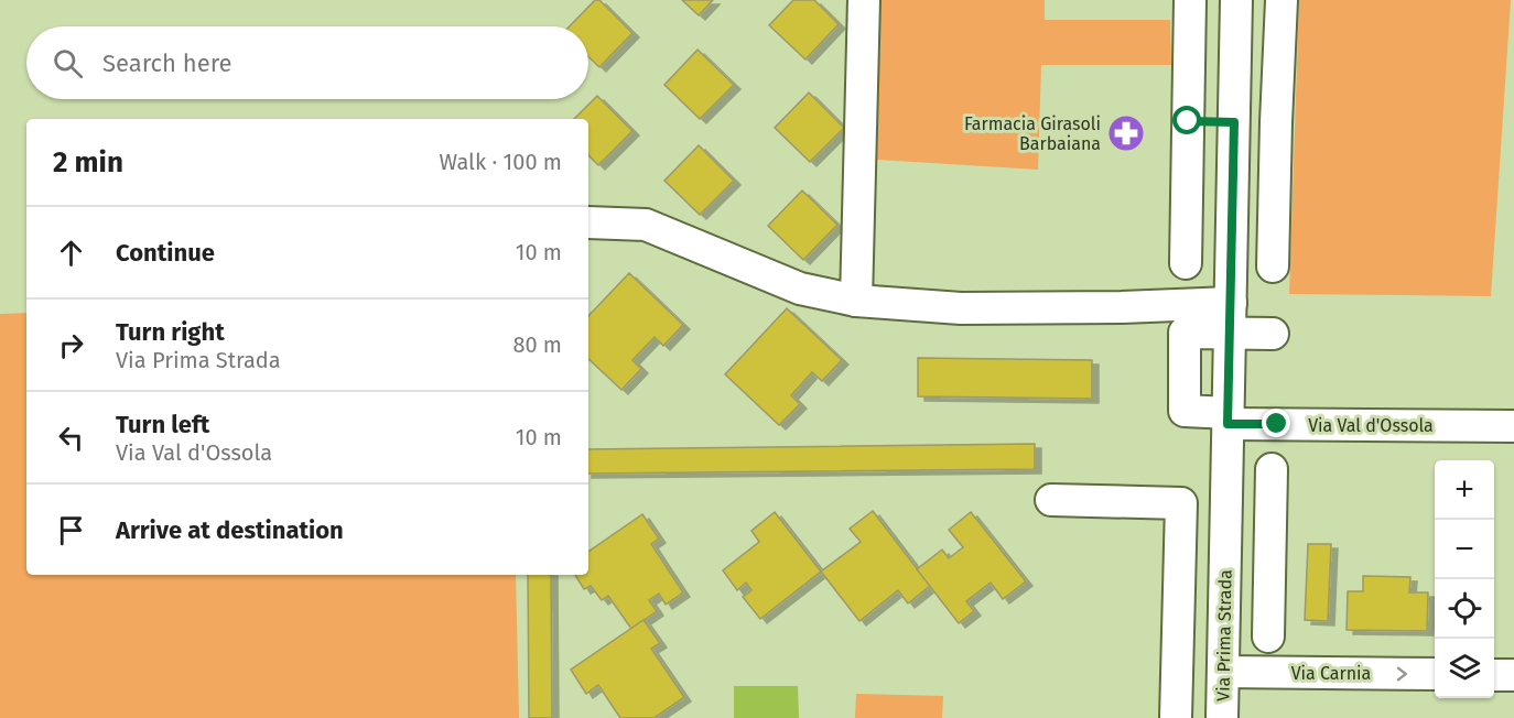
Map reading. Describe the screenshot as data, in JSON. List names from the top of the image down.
{
  "streets": {
    "street": ["Via Val d'Ossola", "Via Prima Strada", "Via Carnia"]
  },
  "crossings": [
    ["Via Val d'Ossola", "Via Prima Strada"],
    ["Via Prima Strada", "Via Carnia"]
  ],
  "one_way": ["Via Carnia"],
  "places": {
    "pharmacy": ["Farmacia Girasoli Barbaiana"]
  },
  "page": {
    "search": "Search here",
    "heading": ["2 min", "Walk · 100 m"],
    "list": [
      ["Continue", "10 m"],
      ["Turn right", "Via Prima Strada", "80 m"],
      ["Turn left", "Via Val d'Ossola", "10 m"],
      "Arrive at destination"
    ],
    "map_buttons": ["+", "−"]
  }
}
